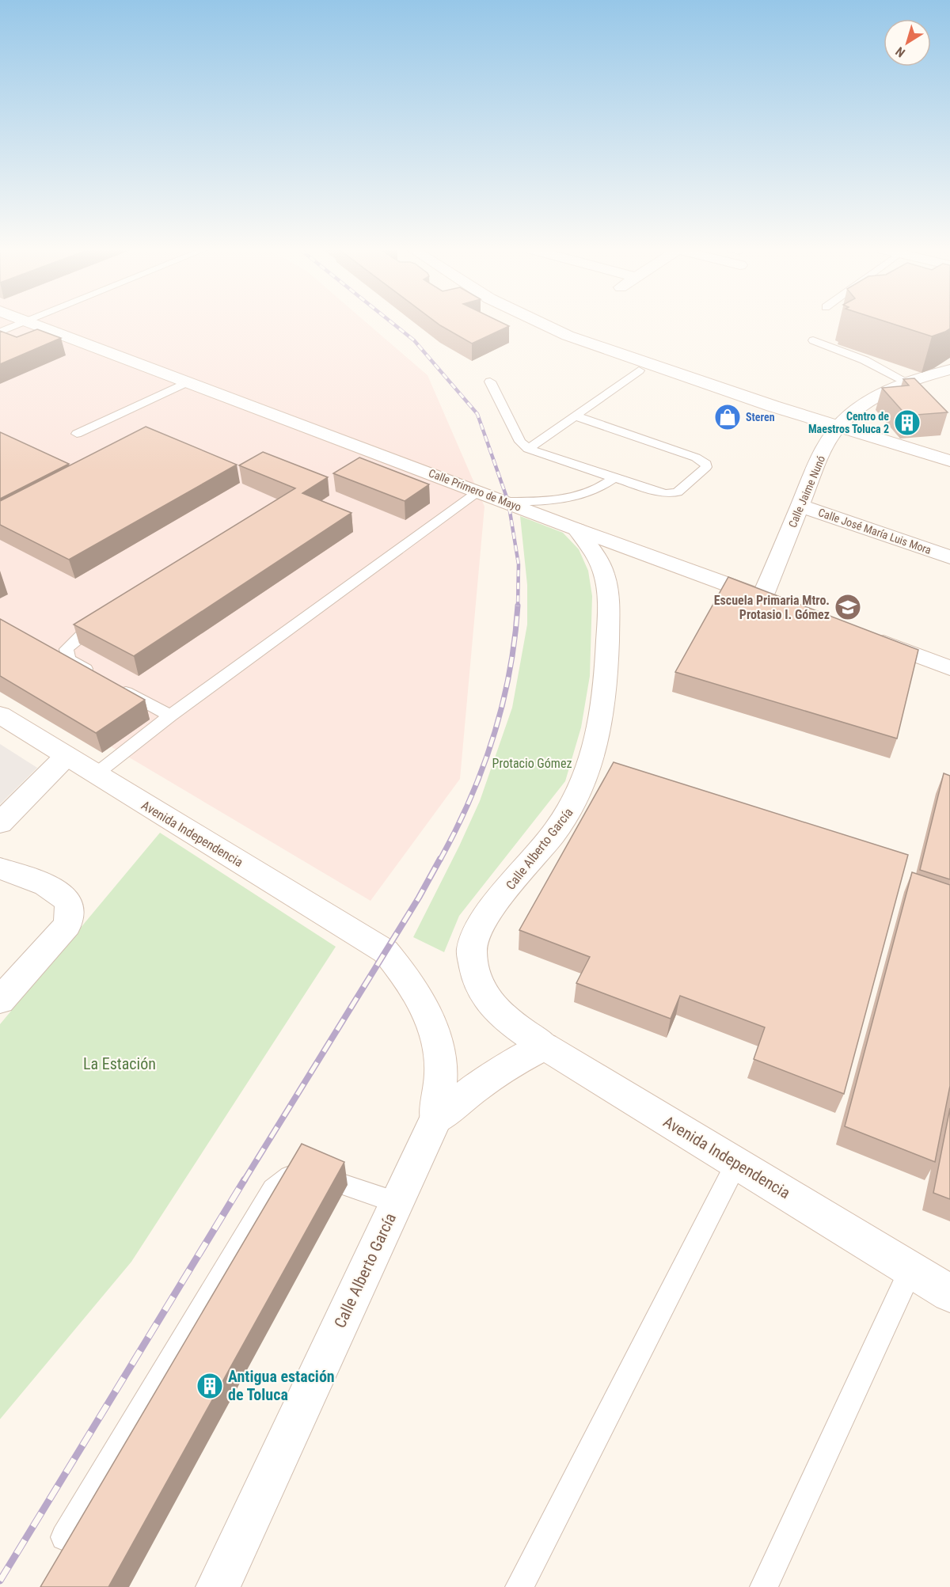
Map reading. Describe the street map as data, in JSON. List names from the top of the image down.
{
  "streets": {
    "main road": [
      "Calle Primero de Mayo",
      "Calle Jaime Nunó",
      "Calle José María Luis Mora",
      "Avenida Independencia",
      "Calle Alberto García"
    ]
  },
  "crossings": [
    ["Calle Primero de Mayo", "Calle Jaime Nunó"],
    ["Calle Primero de Mayo", "Calle Alberto García"],
    ["Calle Jaime Nunó", "Calle José María Luis Mora"],
    ["Avenida Independencia", "Calle Alberto García"]
  ],
  "parks": ["Protacio Gómez", "La Estación"],
  "places": {
    "shop": ["Steren"],
    "building": ["Centro de Maestros Toluca 2", "Antigua estación de Toluca"],
    "school or university": ["Escuela Primaria Mtro. Protasio I. Gómez"]
  },
  "north": "bottom left"
}
